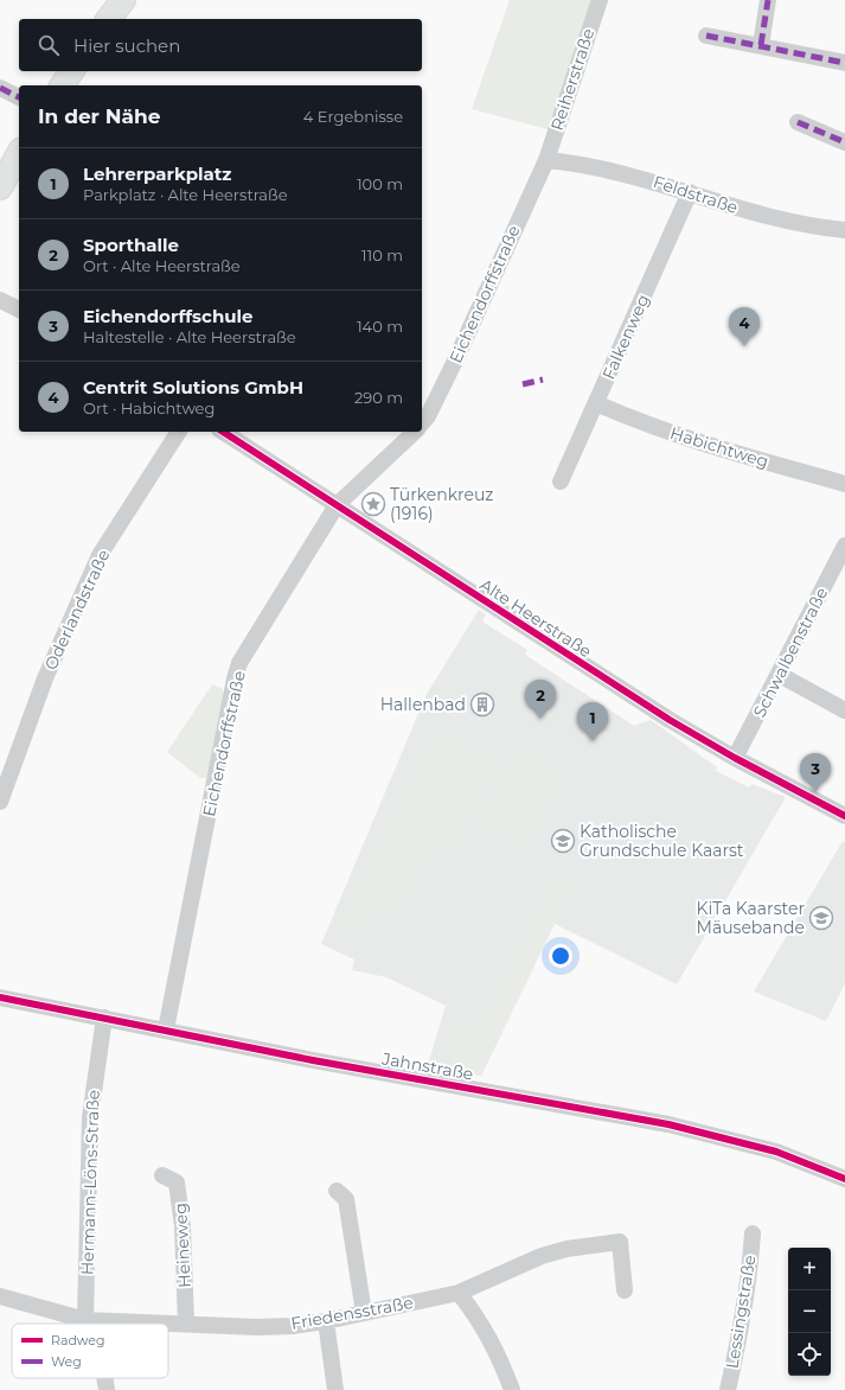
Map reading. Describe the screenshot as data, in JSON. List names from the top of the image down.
{
  "streets": {
    "street": [
      "Reiherstraße",
      "Feldstraße",
      "Eichendorffstraße",
      "Falkenweg",
      "Habichtweg",
      "Oderlandstraße",
      "Alte Heerstraße",
      "Schwalbenstraße",
      "Jahnstraße",
      "Hermann-Löns-Straße",
      "Heineweg",
      "Lessingstraße",
      "Friedensstraße"
    ]
  },
  "crossings": [
    ["Reiherstraße", "Feldstraße"],
    ["Reiherstraße", "Eichendorffstraße"],
    ["Feldstraße", "Eichendorffstraße"],
    ["Feldstraße", "Falkenweg"],
    ["Eichendorffstraße", "Alte Heerstraße"],
    ["Eichendorffstraße", "Jahnstraße"],
    ["Falkenweg", "Habichtweg"],
    ["Alte Heerstraße", "Schwalbenstraße"],
    ["Jahnstraße", "Hermann-Löns-Straße"],
    ["Hermann-Löns-Straße", "Friedensstraße"],
    ["Heineweg", "Friedensstraße"]
  ],
  "places": {
    "place": ["Türkenkreuz (1916)"],
    "building": ["Hallenbad"],
    "school or university": ["Katholische Grundschule Kaarst", "KiTa Kaarster Mäusebande"]
  },
  "legend": ["Radweg", "Weg"],
  "page": {
    "search": "Hier suchen",
    "heading": ["In der Nähe", "4 Ergebnisse"],
    "list": [
      {
        "mark": "1",
        "name": "Lehrerparkplatz",
        "note": "Parkplatz · Alte Heerstraße",
        "value": "100 m"
      },
      {
        "mark": "2",
        "name": "Sporthalle",
        "note": "Ort · Alte Heerstraße",
        "value": "110 m"
      },
      {
        "mark": "3",
        "name": "Eichendorffschule",
        "note": "Haltestelle · Alte Heerstraße",
        "value": "140 m"
      },
      {
        "mark": "4",
        "name": "Centrit Solutions GmbH",
        "note": "Ort · Habichtweg",
        "value": "290 m"
      }
    ],
    "pins": [
      "4",
      "2",
      "1",
      "3"
    ],
    "map_buttons": ["+", "−"]
  }
}
